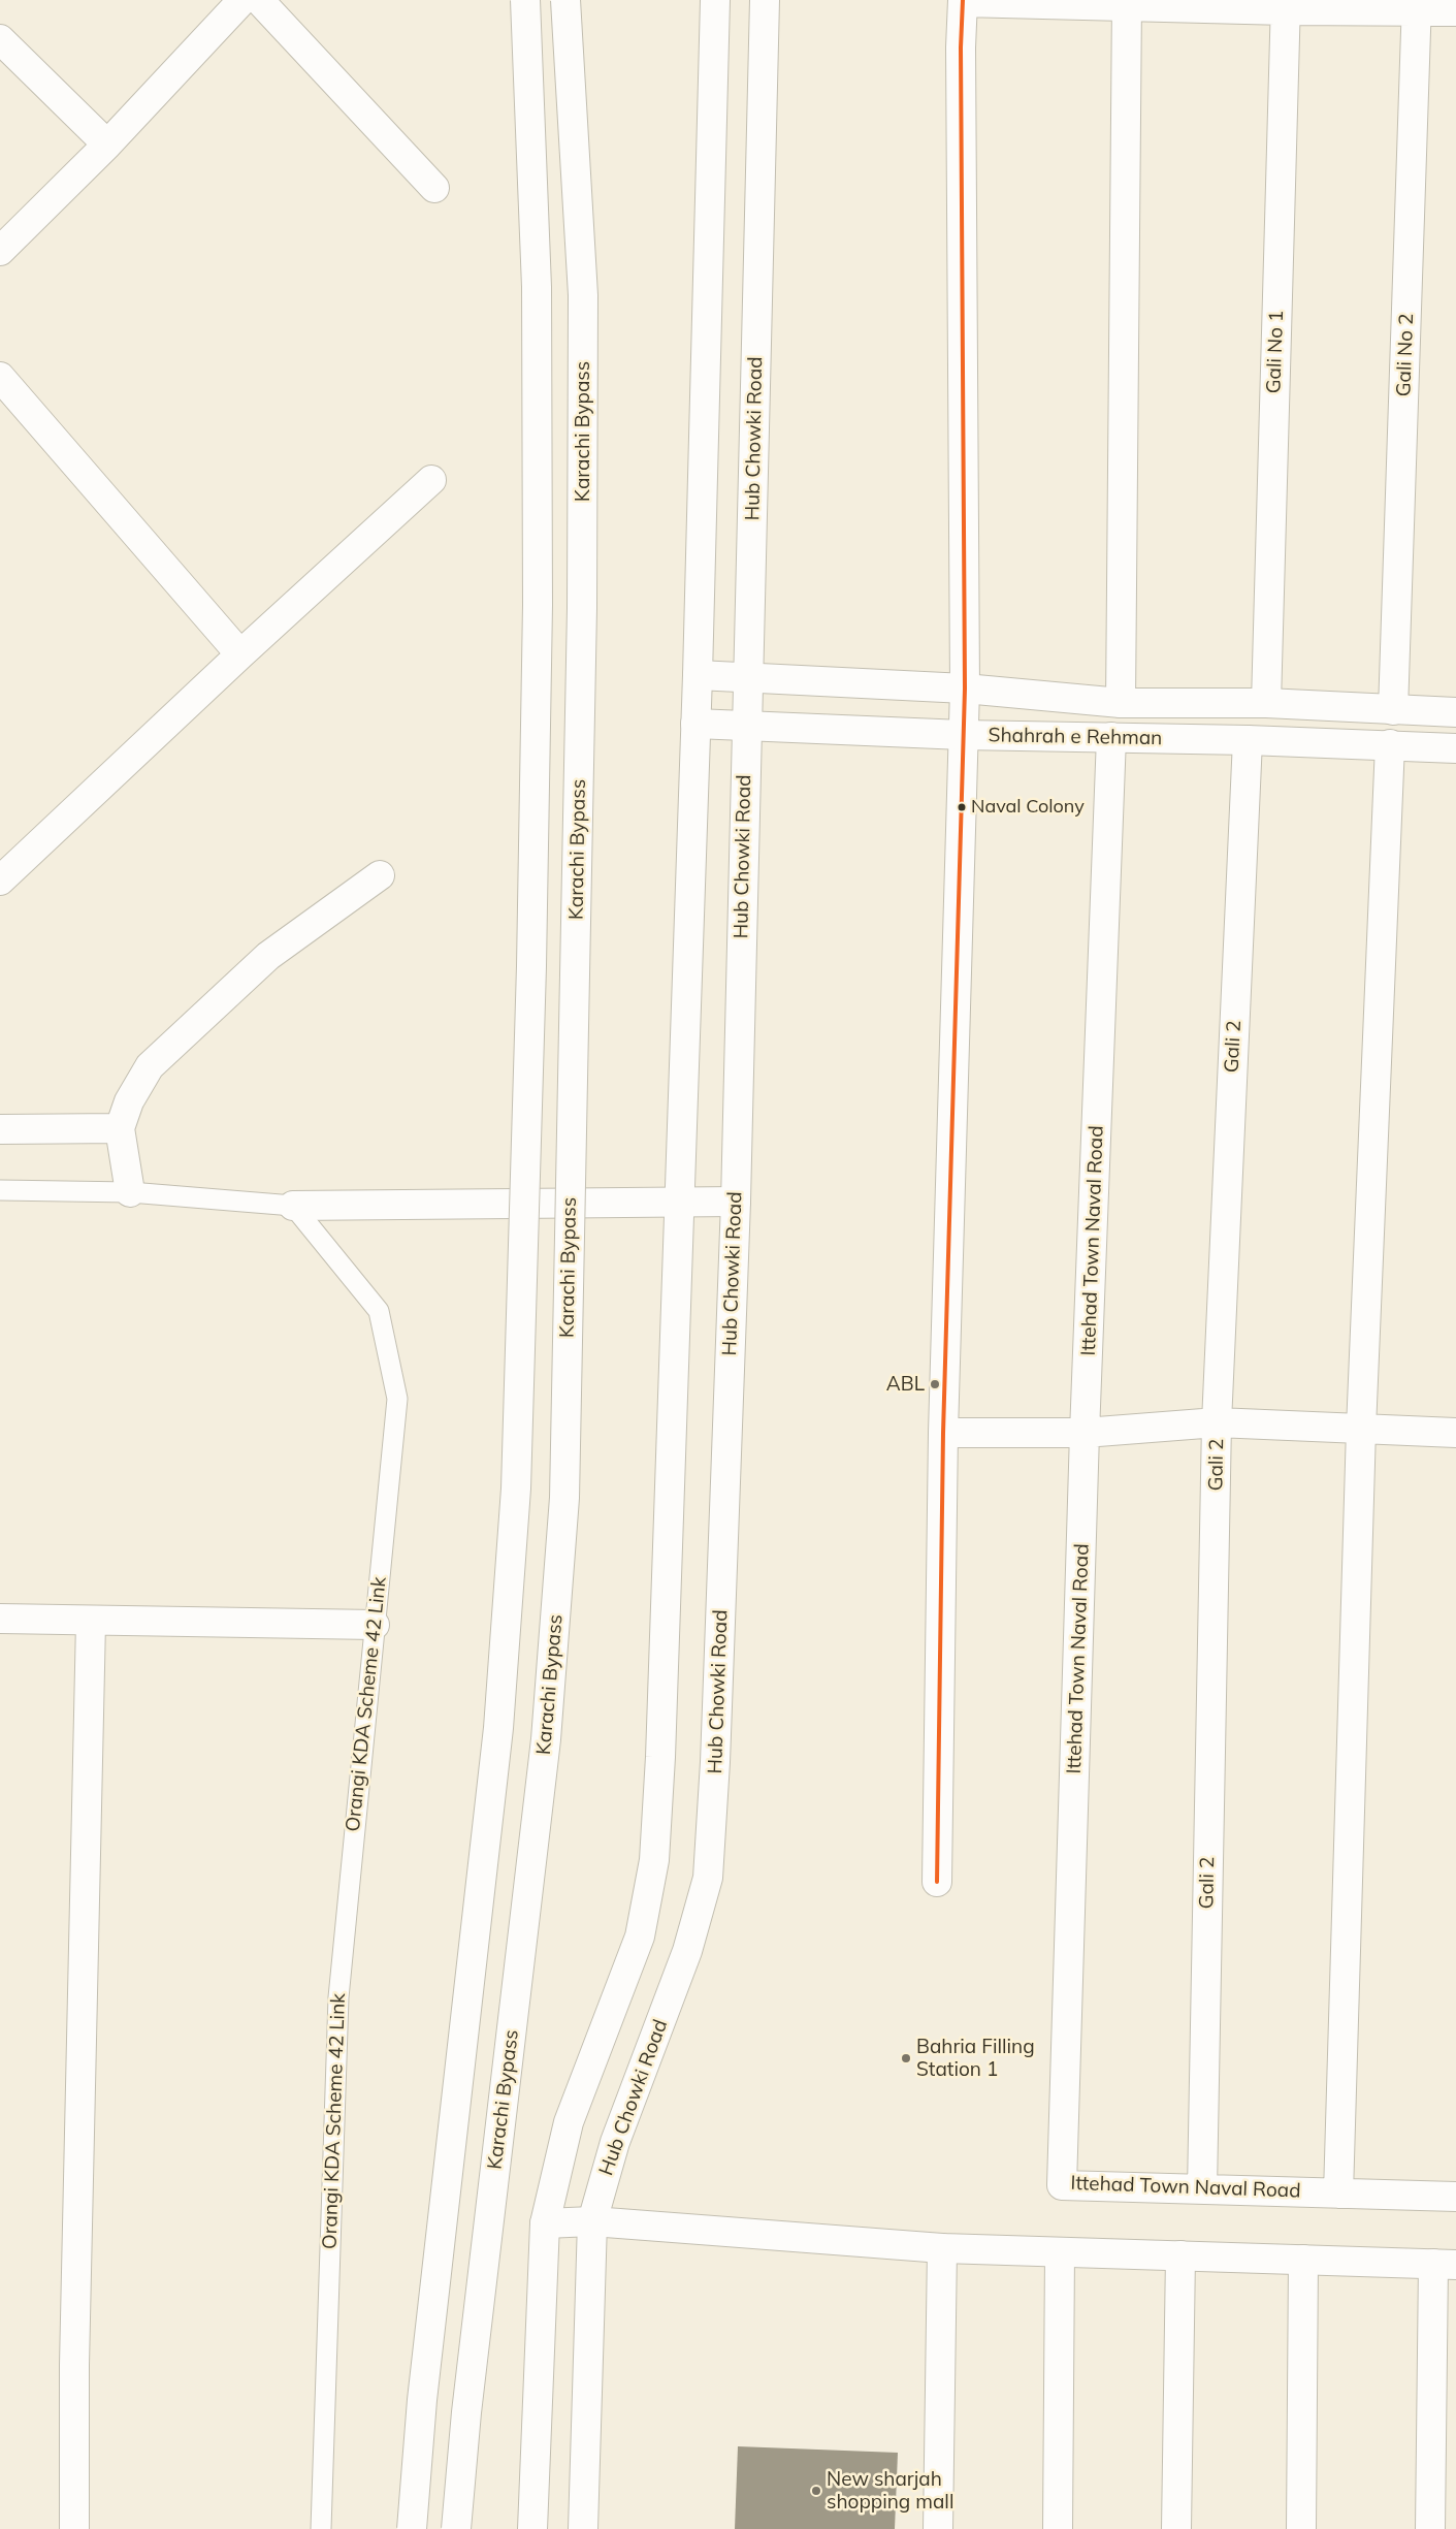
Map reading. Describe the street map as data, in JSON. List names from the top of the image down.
{
  "streets": {
    "main road": [
      "Gali No 1",
      "Gali No 2",
      "Karachi Bypass",
      "Hub Chowki Road",
      "Shahrah e Rehman",
      "Gali 2",
      "Ittehad Town Naval Road"
    ],
    "lane": ["Orangi KDA Scheme 42 Link"]
  },
  "crossings": [
    ["Gali No 1", "Shahrah e Rehman"],
    ["Gali No 2", "Shahrah e Rehman"],
    ["Hub Chowki Road", "Shahrah e Rehman"],
    ["Shahrah e Rehman", "Gali 2"],
    ["Shahrah e Rehman", "Ittehad Town Naval Road"],
    ["Gali 2", "Ittehad Town Naval Road"]
  ],
  "places": [
    "Naval Colony",
    "ABL",
    "Bahria Filling Station 1",
    "New sharjah shopping mall"
  ]
}
